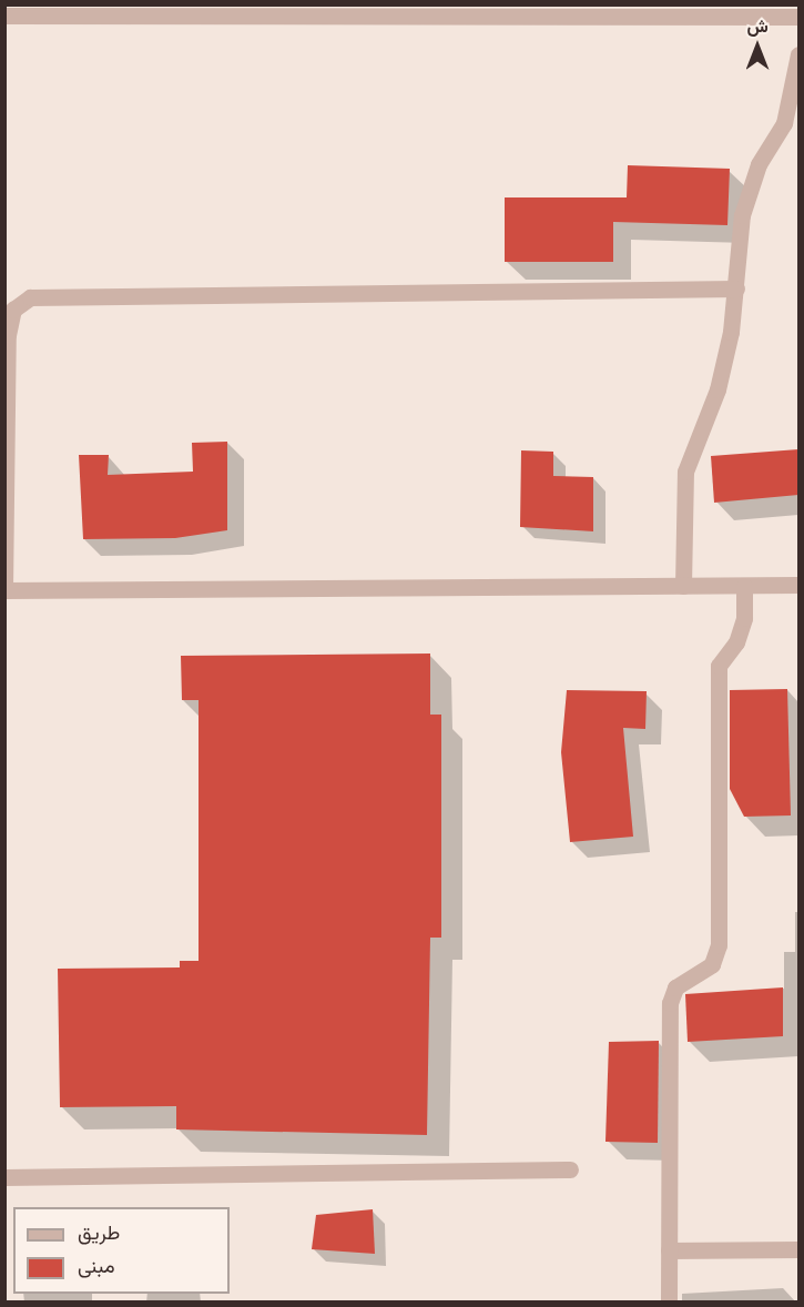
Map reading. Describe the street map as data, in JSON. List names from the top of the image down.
{
  "legend": ["طريق", "مبنى"],
  "north": "top"
}
